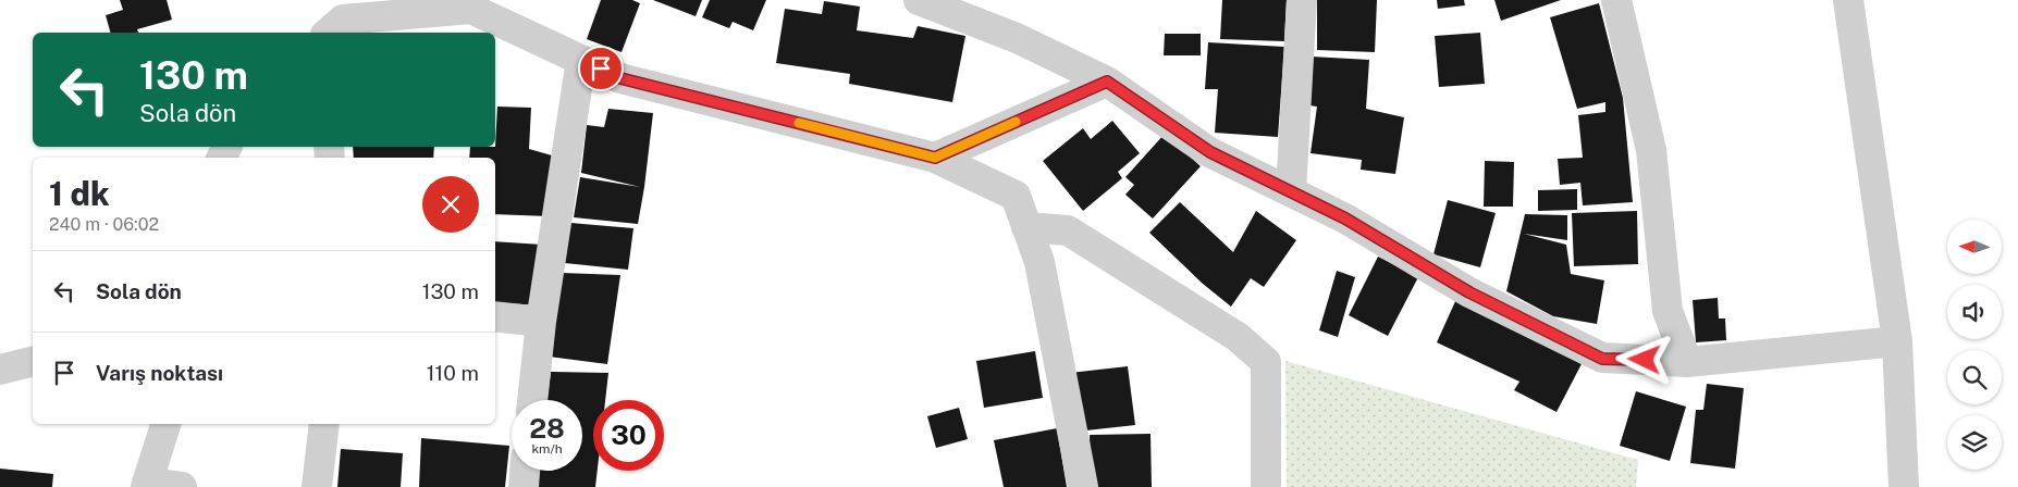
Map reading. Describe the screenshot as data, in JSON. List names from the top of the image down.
{
  "north": "left",
  "page": {
    "turn": ["130 m", "Sola dön"],
    "heading": ["1 dk", "240 m · 06:02"],
    "list": [
      {
        "name": "Sola dön",
        "value": "130 m"
      },
      {
        "name": "Varış noktası",
        "value": "110 m"
      }
    ],
    "speed": "28 km/h",
    "limit": "30"
  }
}
